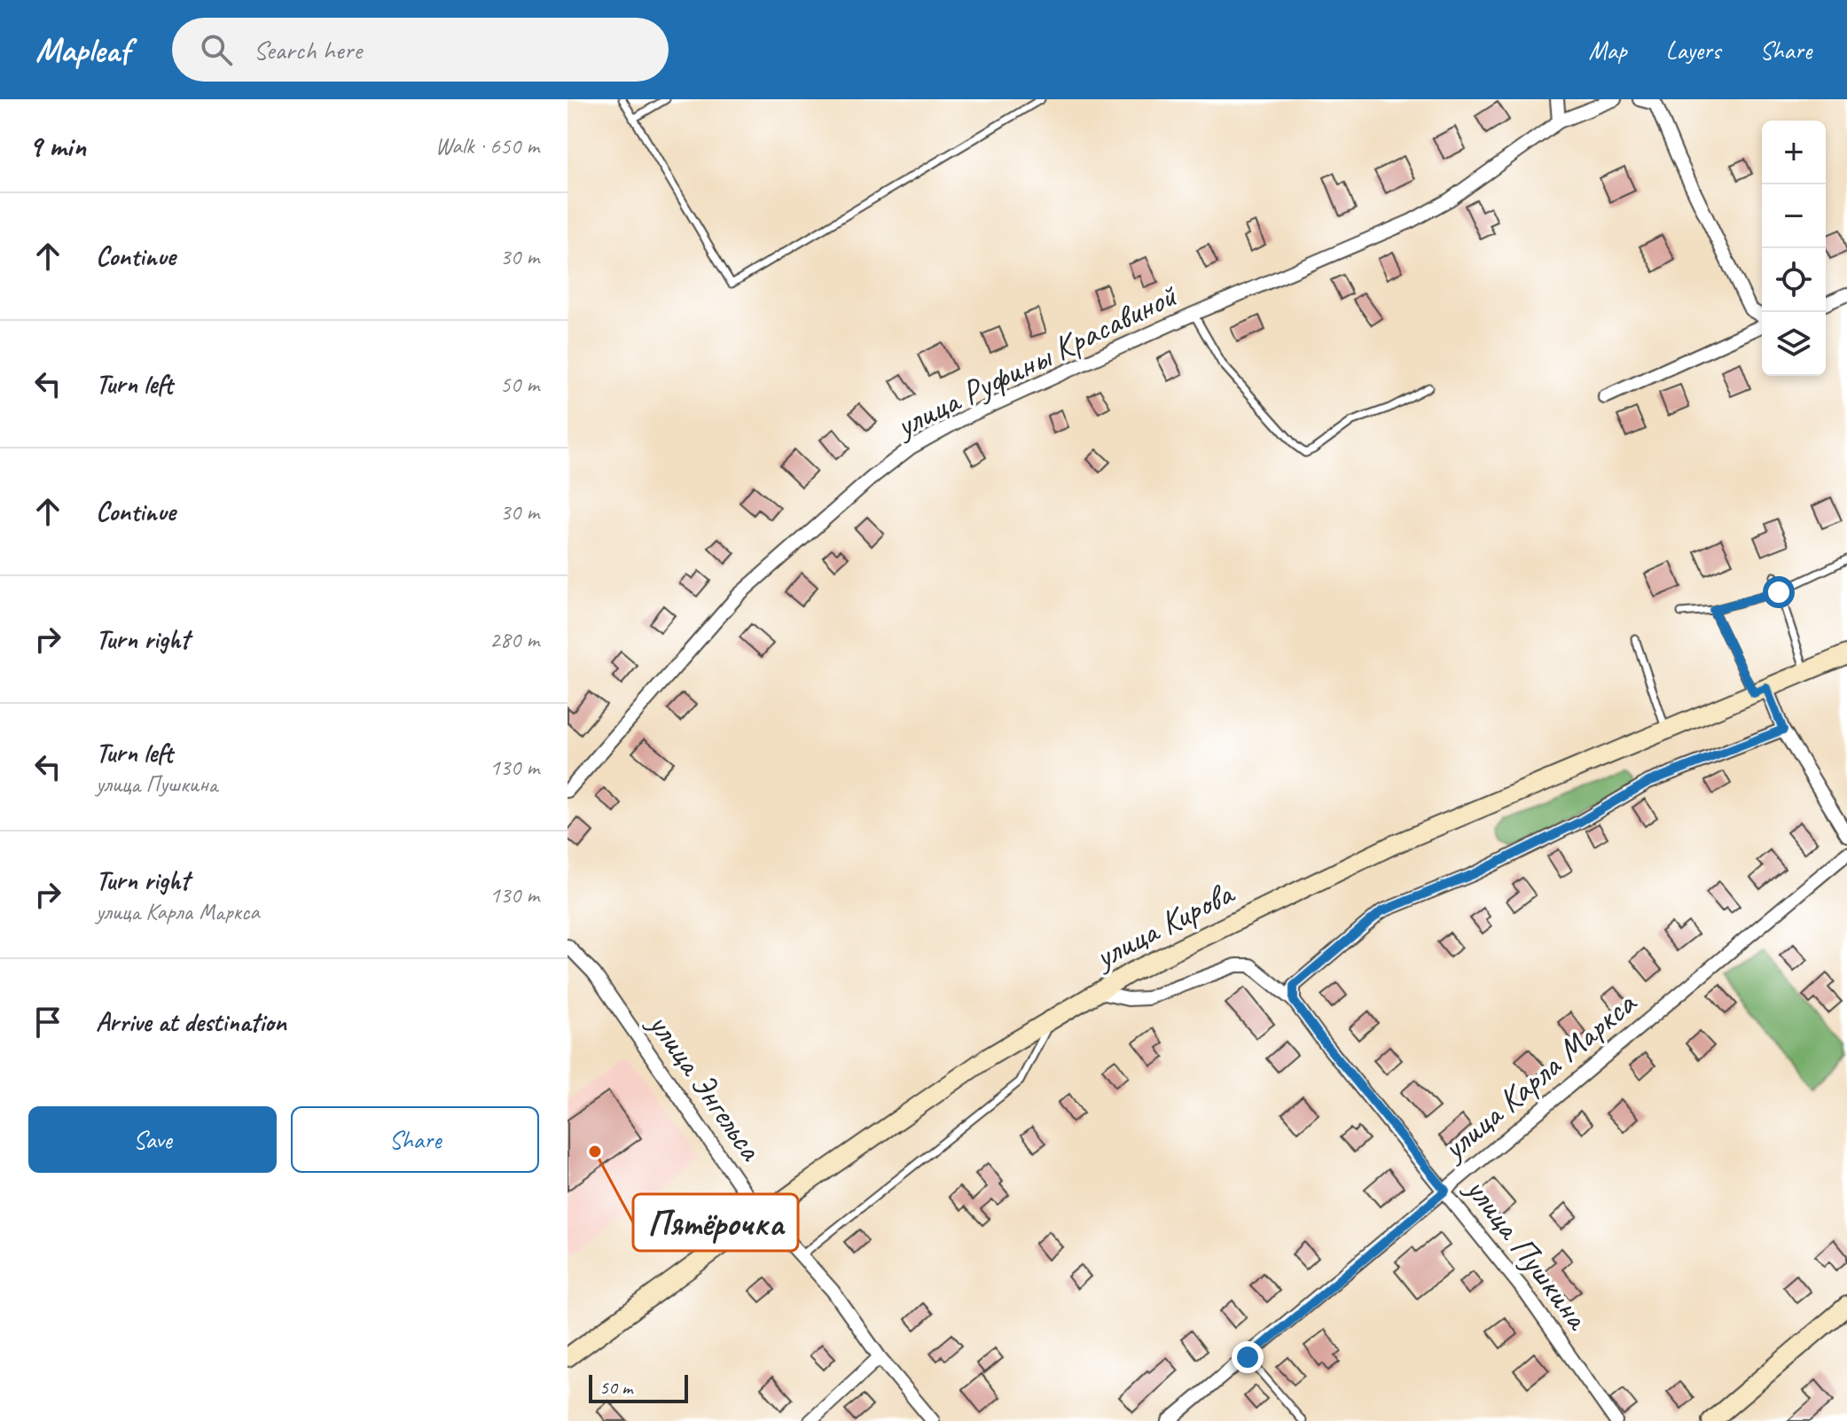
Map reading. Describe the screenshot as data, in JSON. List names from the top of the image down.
{
  "streets": {
    "main road": ["улица Кирова"],
    "street": [
      "улица Руфины Красавиной",
      "улица Карла Маркса",
      "улица Энгельса",
      "улица Пушкина"
    ]
  },
  "crossings": [
    ["улица Кирова", "улица Энгельса"],
    ["улица Кирова", "улица Пушкина"],
    ["улица Карла Маркса", "улица Пушкина"]
  ],
  "places": ["Пятёрочка"],
  "scale_bar": "50 m",
  "page": {
    "header": "Mapleaf",
    "search": "Search here",
    "nav": ["Map", "Layers", "Share"],
    "heading": ["9 min", "Walk · 650 m"],
    "map_buttons": ["+", "−"],
    "list": [
      ["Continue", "30 m"],
      ["Turn left", "50 m"],
      ["Continue", "30 m"],
      ["Turn right", "280 m"],
      ["Turn left", "улица Пушкина", "130 m"],
      ["Turn right", "улица Карла Маркса", "130 m"],
      "Arrive at destination"
    ],
    "buttons": ["Save", "Share"],
    "scale": "50 m"
  }
}
